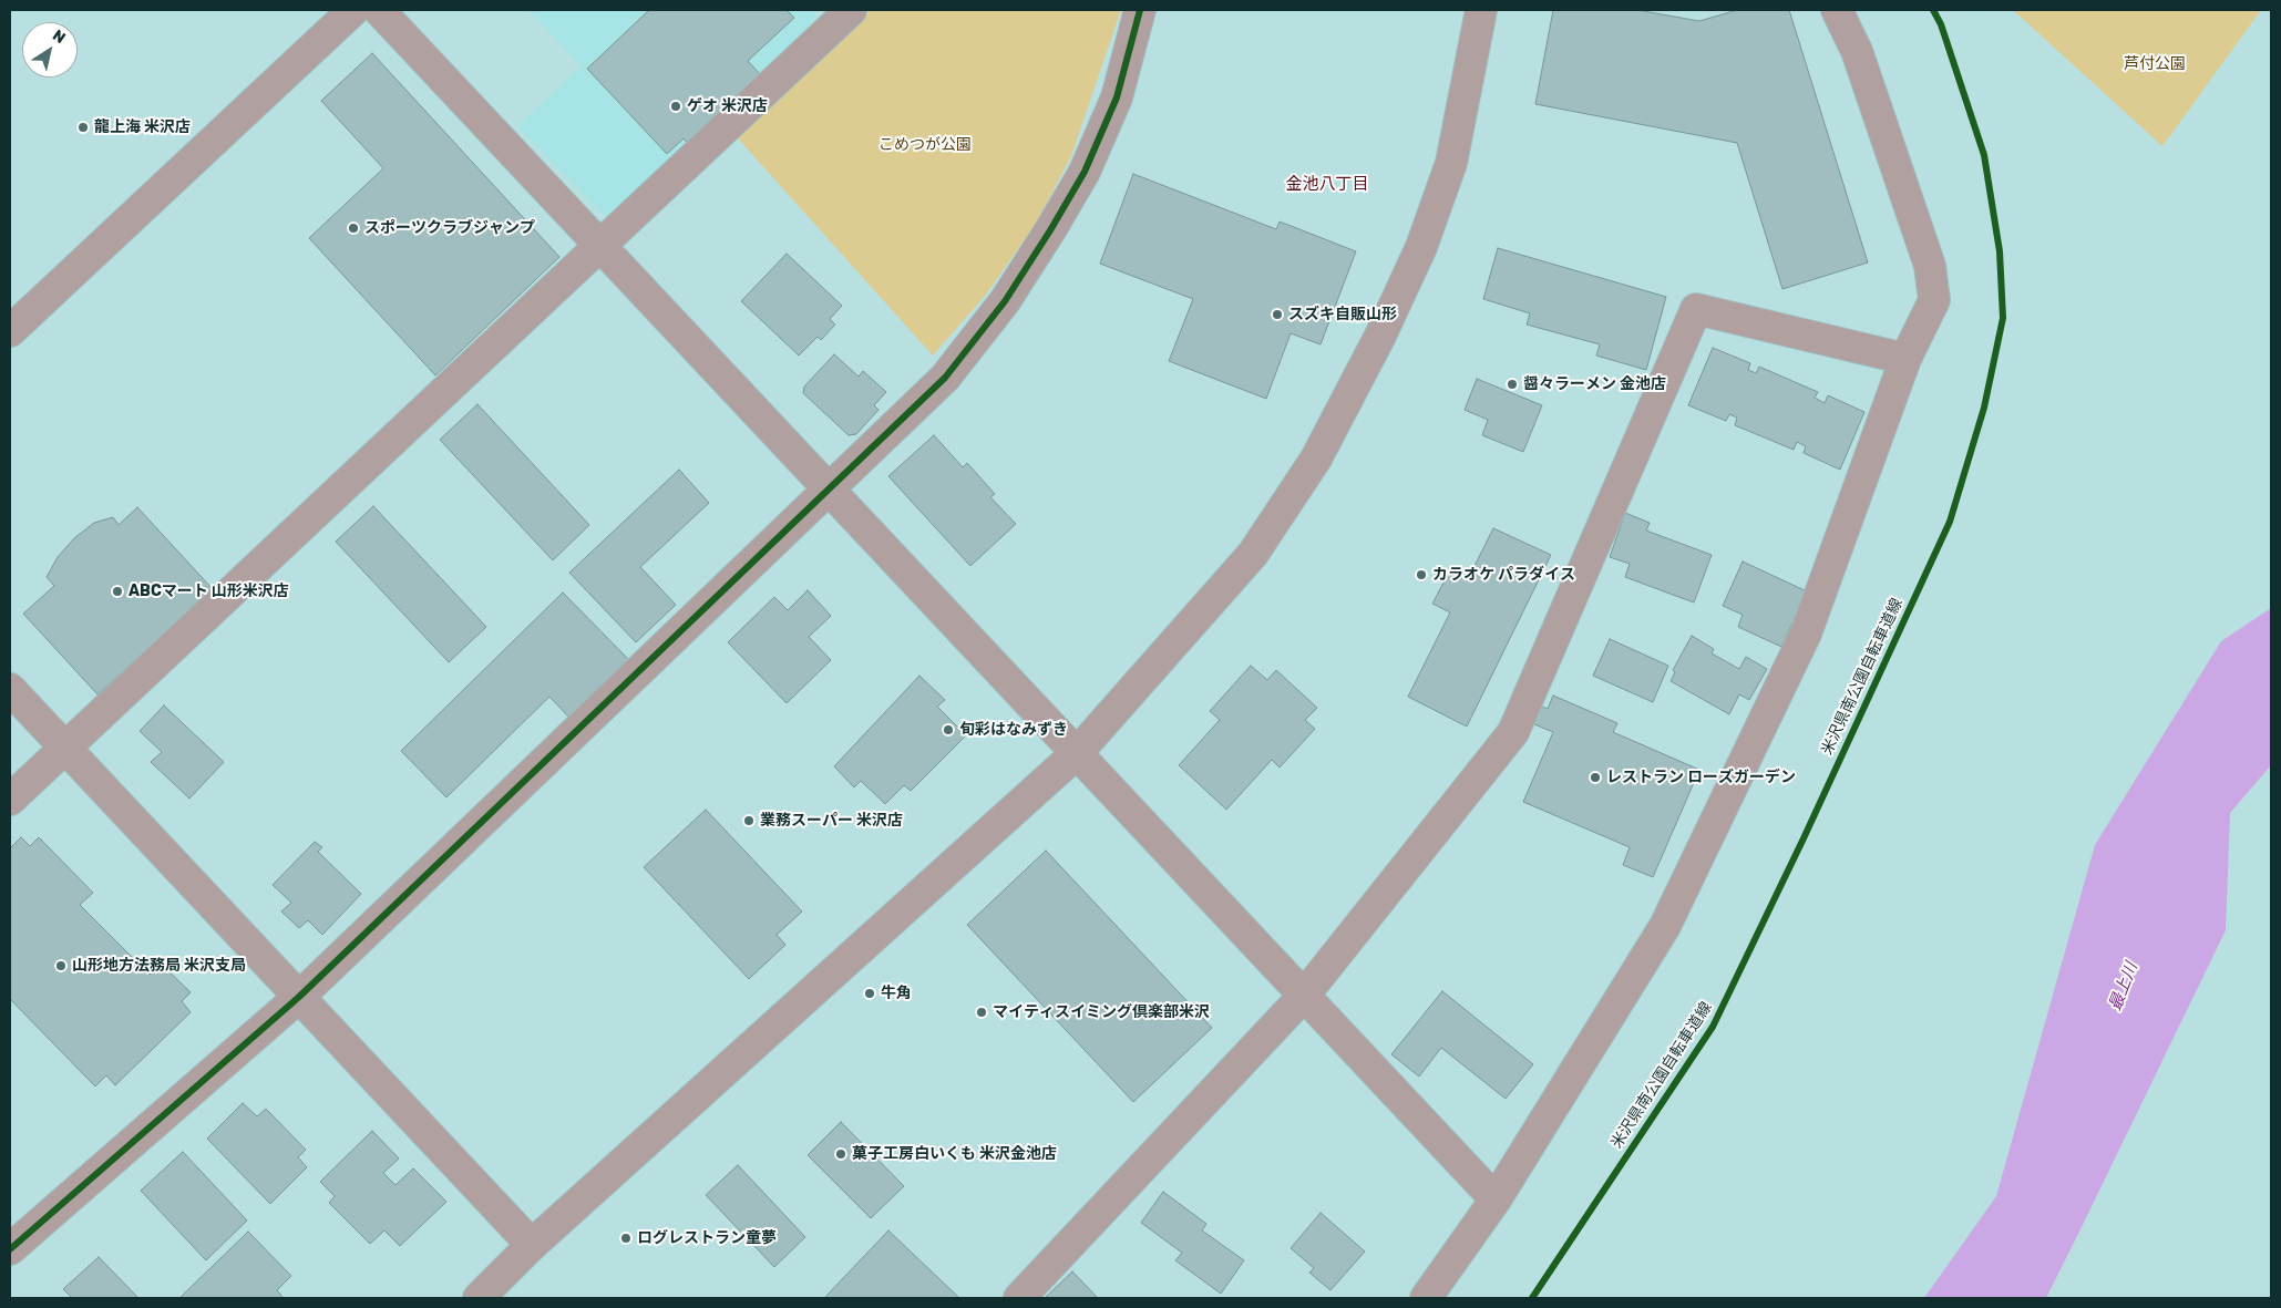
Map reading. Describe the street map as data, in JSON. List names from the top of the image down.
{
  "streets": {
    "cycle path": ["米沢県南公園自転車道線"]
  },
  "districts": ["金池八丁目"],
  "water": ["最上川"],
  "parks": ["芦付公園", "こめつが公園"],
  "places": [
    "ゲオ 米沢店",
    "龍上海 米沢店",
    "スポーツクラブジャンプ",
    "スズキ自販山形",
    "醤々ラーメン 金池店",
    "カラオケ パラダイス",
    "ABCマート 山形米沢店",
    "旬彩はなみずき",
    "レストラン ローズガーデン",
    "業務スーパー 米沢店",
    "山形地方法務局 米沢支局",
    "牛角",
    "マイティスイミング倶楽部米沢",
    "菓子工房白いくも 米沢金池店",
    "ログレストラン童夢"
  ],
  "north": "top right"
}
